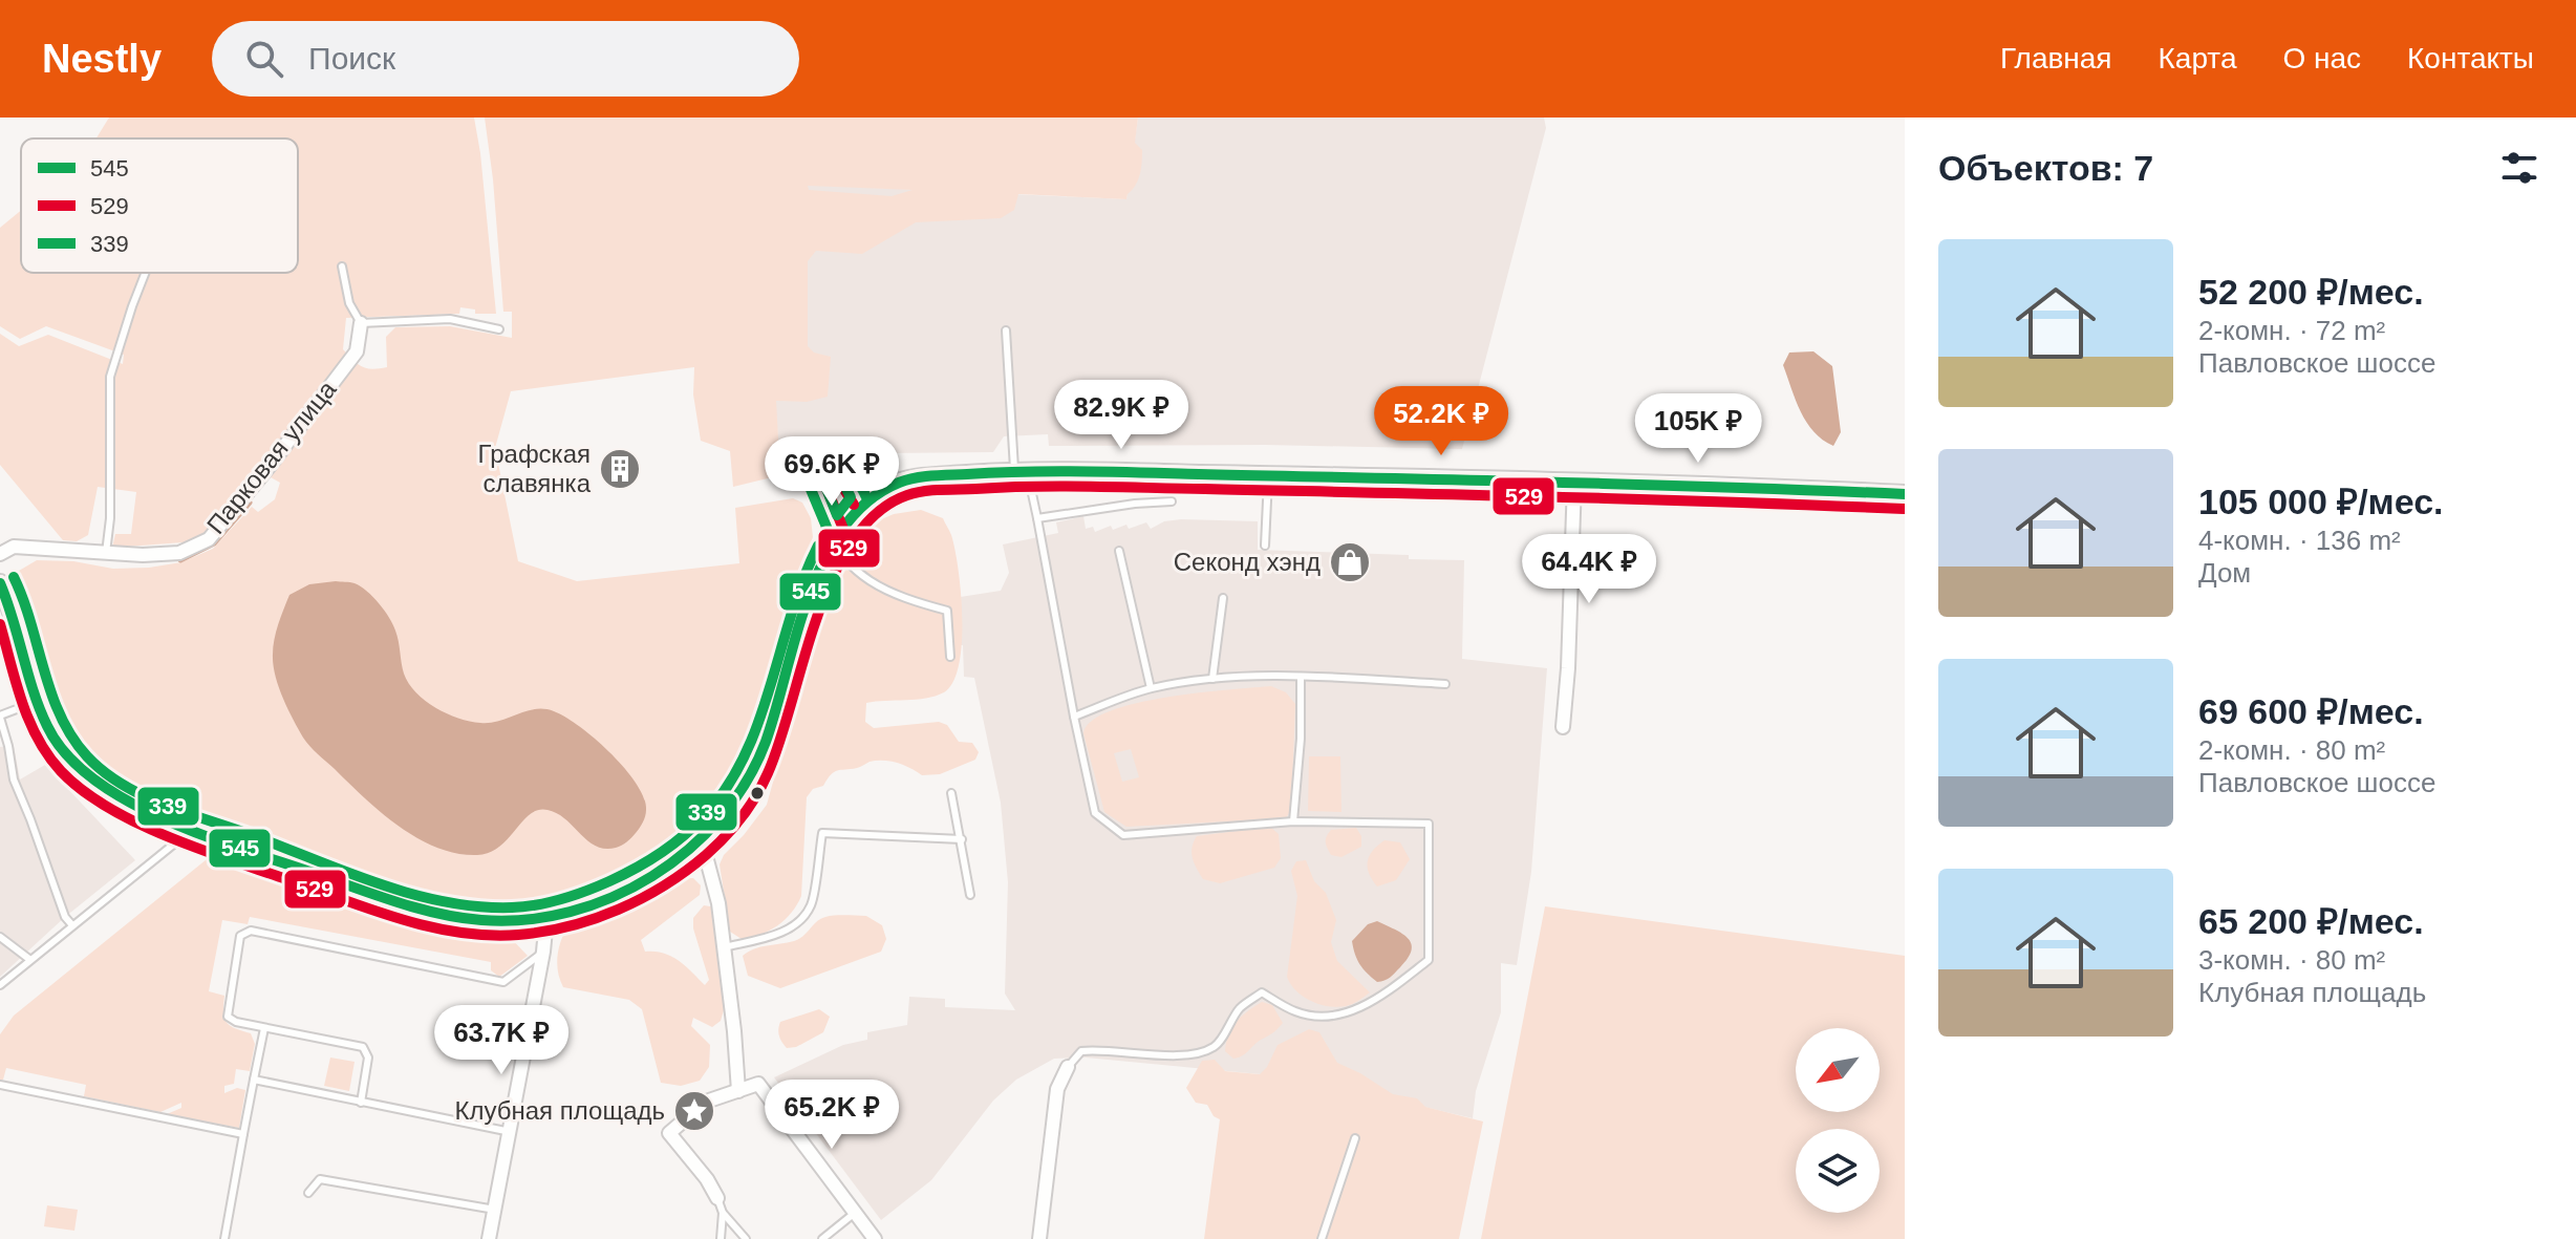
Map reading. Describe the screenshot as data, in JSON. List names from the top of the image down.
{
  "streets": {
    "street": ["Парковая улица"]
  },
  "places": {
    "building": ["Графская славянка"],
    "shop": ["Секонд хэнд"],
    "place": ["Клубная площадь"]
  },
  "lines": ["transit line 545", "transit line 339", "transit line 529"],
  "legend": ["545", "529", "339"],
  "north": "bottom left",
  "page": {
    "header": "Nestly",
    "search": "Поиск",
    "nav": [
      "Главная",
      "Карта",
      "О нас",
      "Контакты"
    ],
    "heading": "Объектов: 7",
    "list": [
      {
        "name": "52 200 ₽/мес.",
        "note": "2-комн. · 72 m² · Павловское шоссе"
      },
      {
        "name": "105 000 ₽/мес.",
        "note": "4-комн. · 136 m² · Дом"
      },
      {
        "name": "69 600 ₽/мес.",
        "note": "2-комн. · 80 m² · Павловское шоссе"
      },
      {
        "name": "65 200 ₽/мес.",
        "note": "3-комн. · 80 m² · Клубная площадь"
      }
    ],
    "price": [
      "82.9K ₽",
      "52.2K ₽",
      "105K ₽",
      "69.6K ₽",
      "64.4K ₽",
      "63.7K ₽",
      "65.2K ₽"
    ]
  }
}
